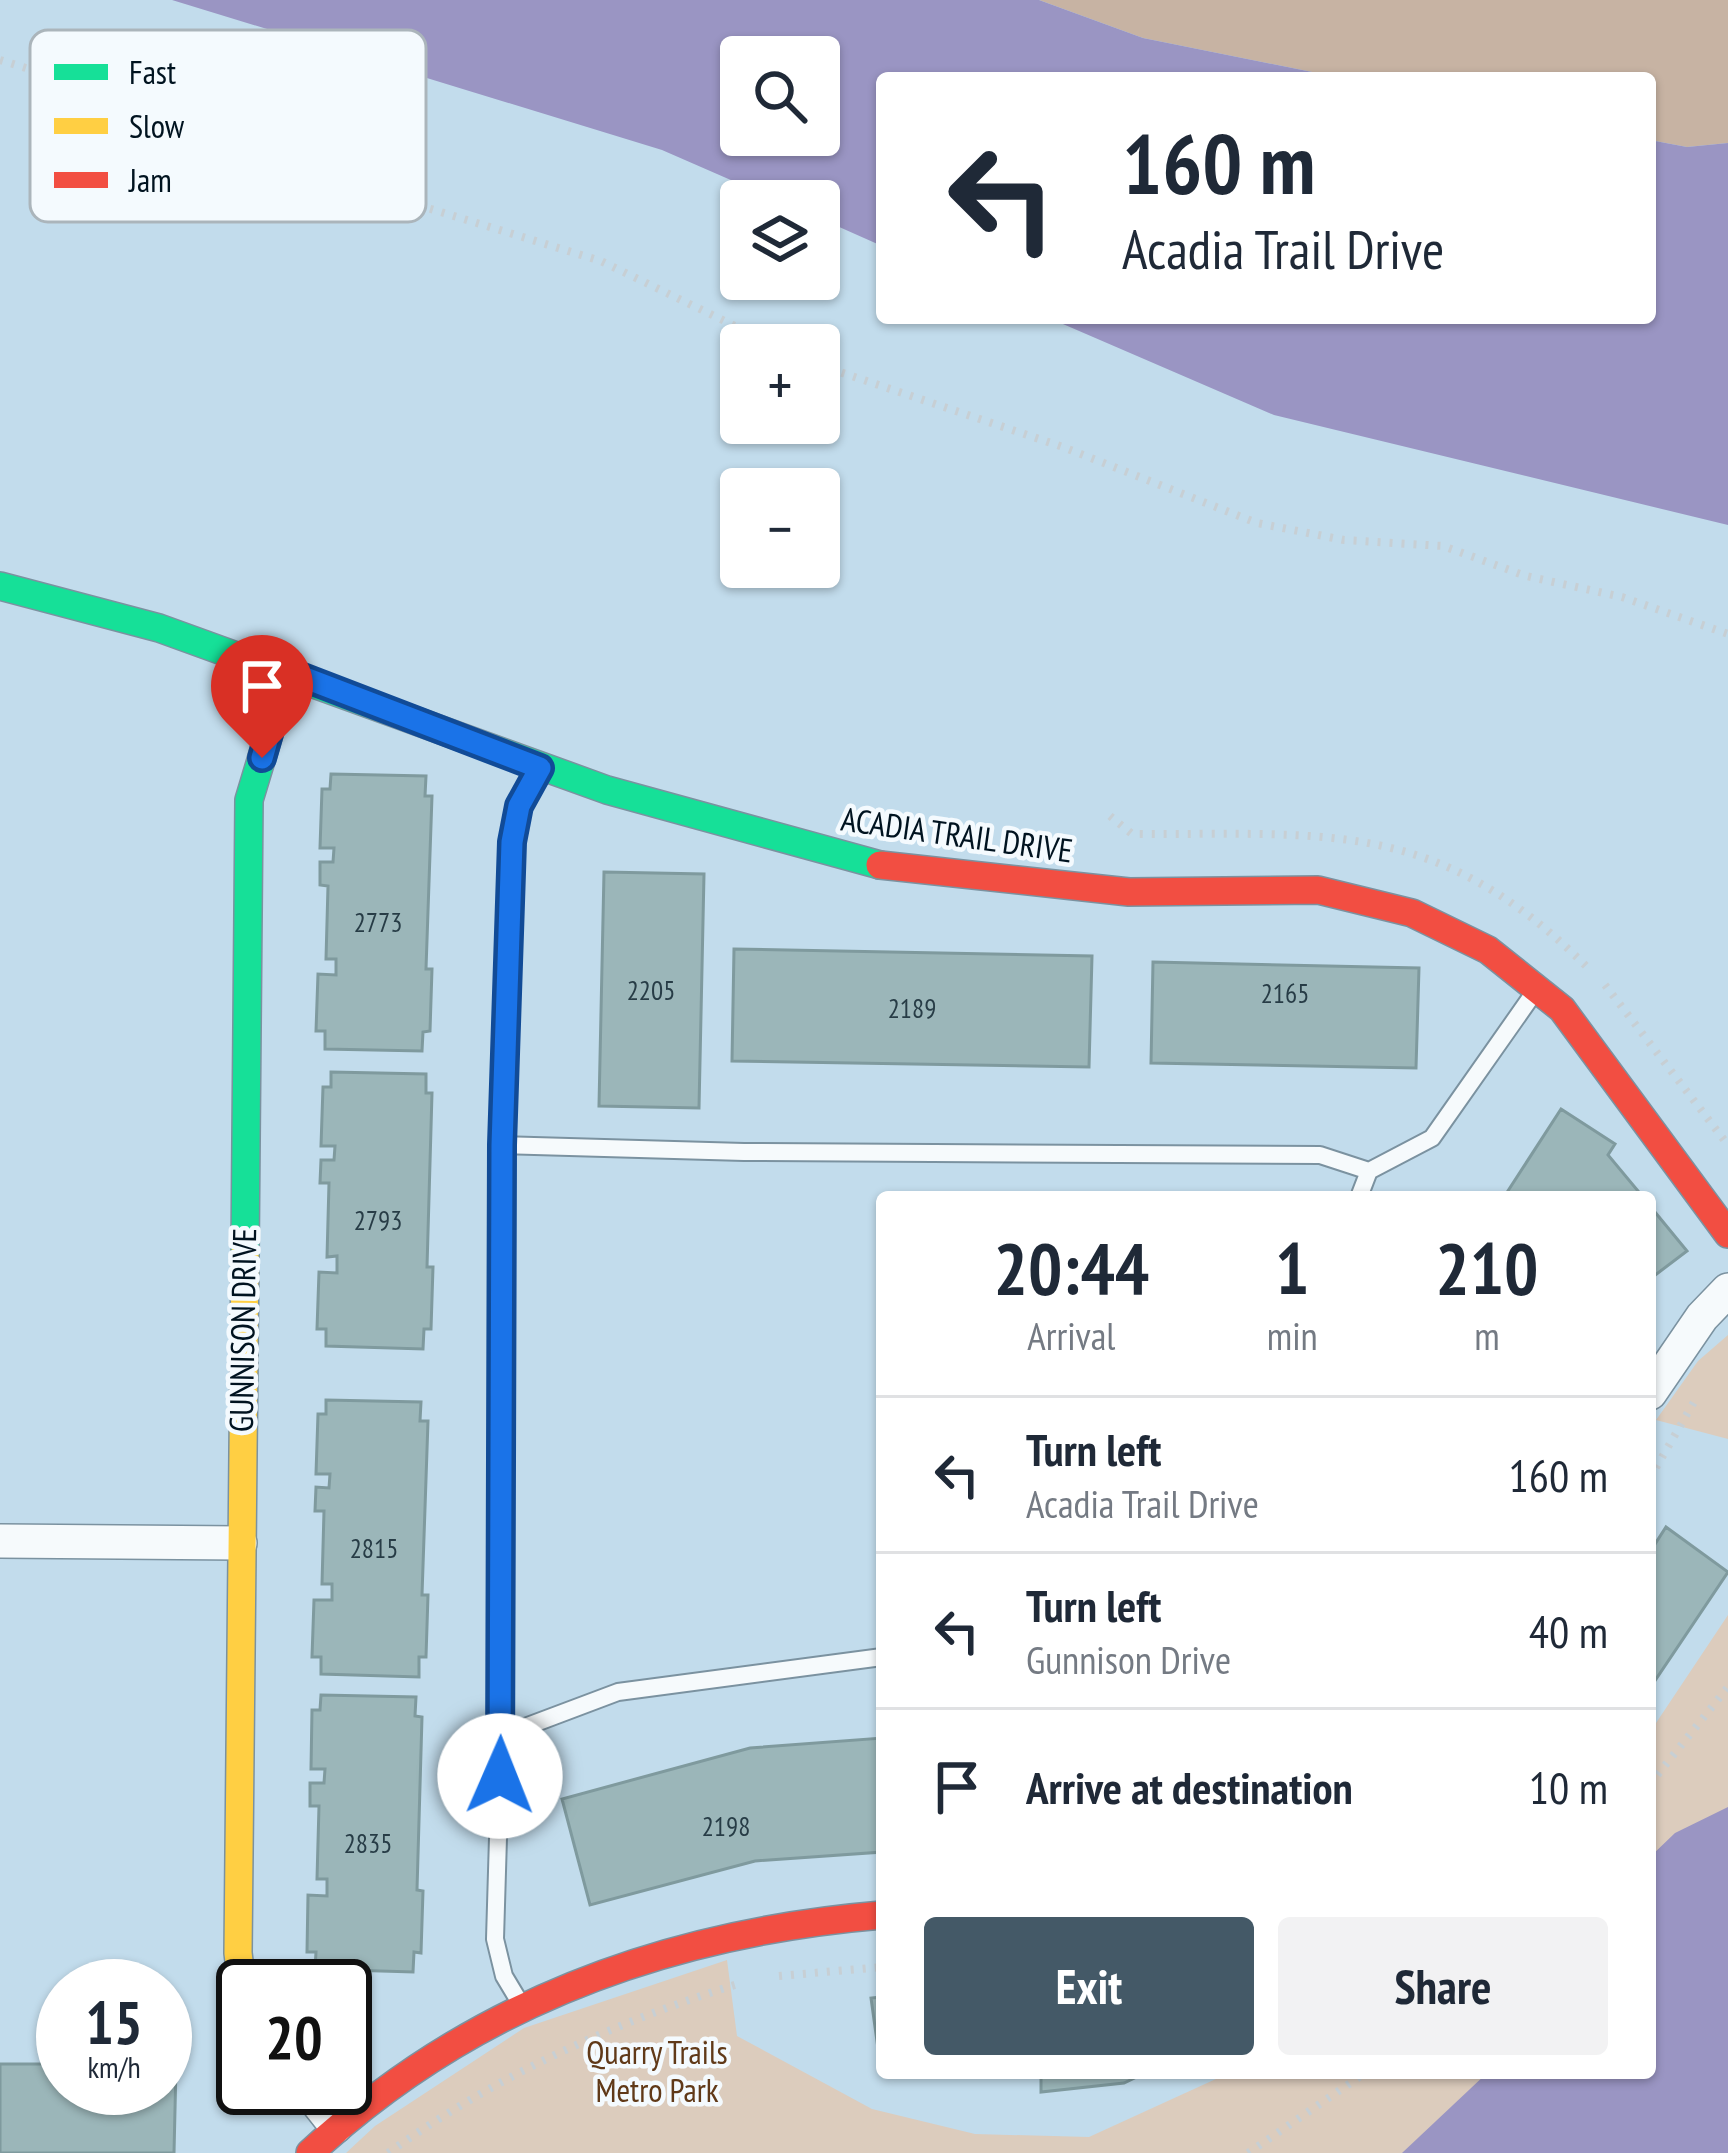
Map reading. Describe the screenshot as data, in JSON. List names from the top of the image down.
{
  "streets": {
    "street": ["ACADIA TRAIL DRIVE", "GUNNISON DRIVE"]
  },
  "crossings": [
    ["ACADIA TRAIL DRIVE", "GUNNISON DRIVE"]
  ],
  "parks": ["Quarry Trails Metro Park"],
  "house_numbers": [
    "2773",
    "2205",
    "2165",
    "2189",
    "2793",
    "2815",
    "2198",
    "2835"
  ],
  "legend": ["Fast", "Slow", "Jam"],
  "page": {
    "map_buttons": ["+", "−"],
    "turn": ["160 m", "Acadia Trail Drive"],
    "eta": [
      "20:44",
      "Arrival",
      "1",
      "min",
      "210",
      "m"
    ],
    "list": [
      {
        "name": "Turn left",
        "note": "Acadia Trail Drive",
        "value": "160 m"
      },
      {
        "name": "Turn left",
        "note": "Gunnison Drive",
        "value": "40 m"
      },
      {
        "name": "Arrive at destination",
        "value": "10 m"
      }
    ],
    "buttons": ["Exit", "Share"],
    "speed": "15 km/h",
    "limit": "20"
  }
}
